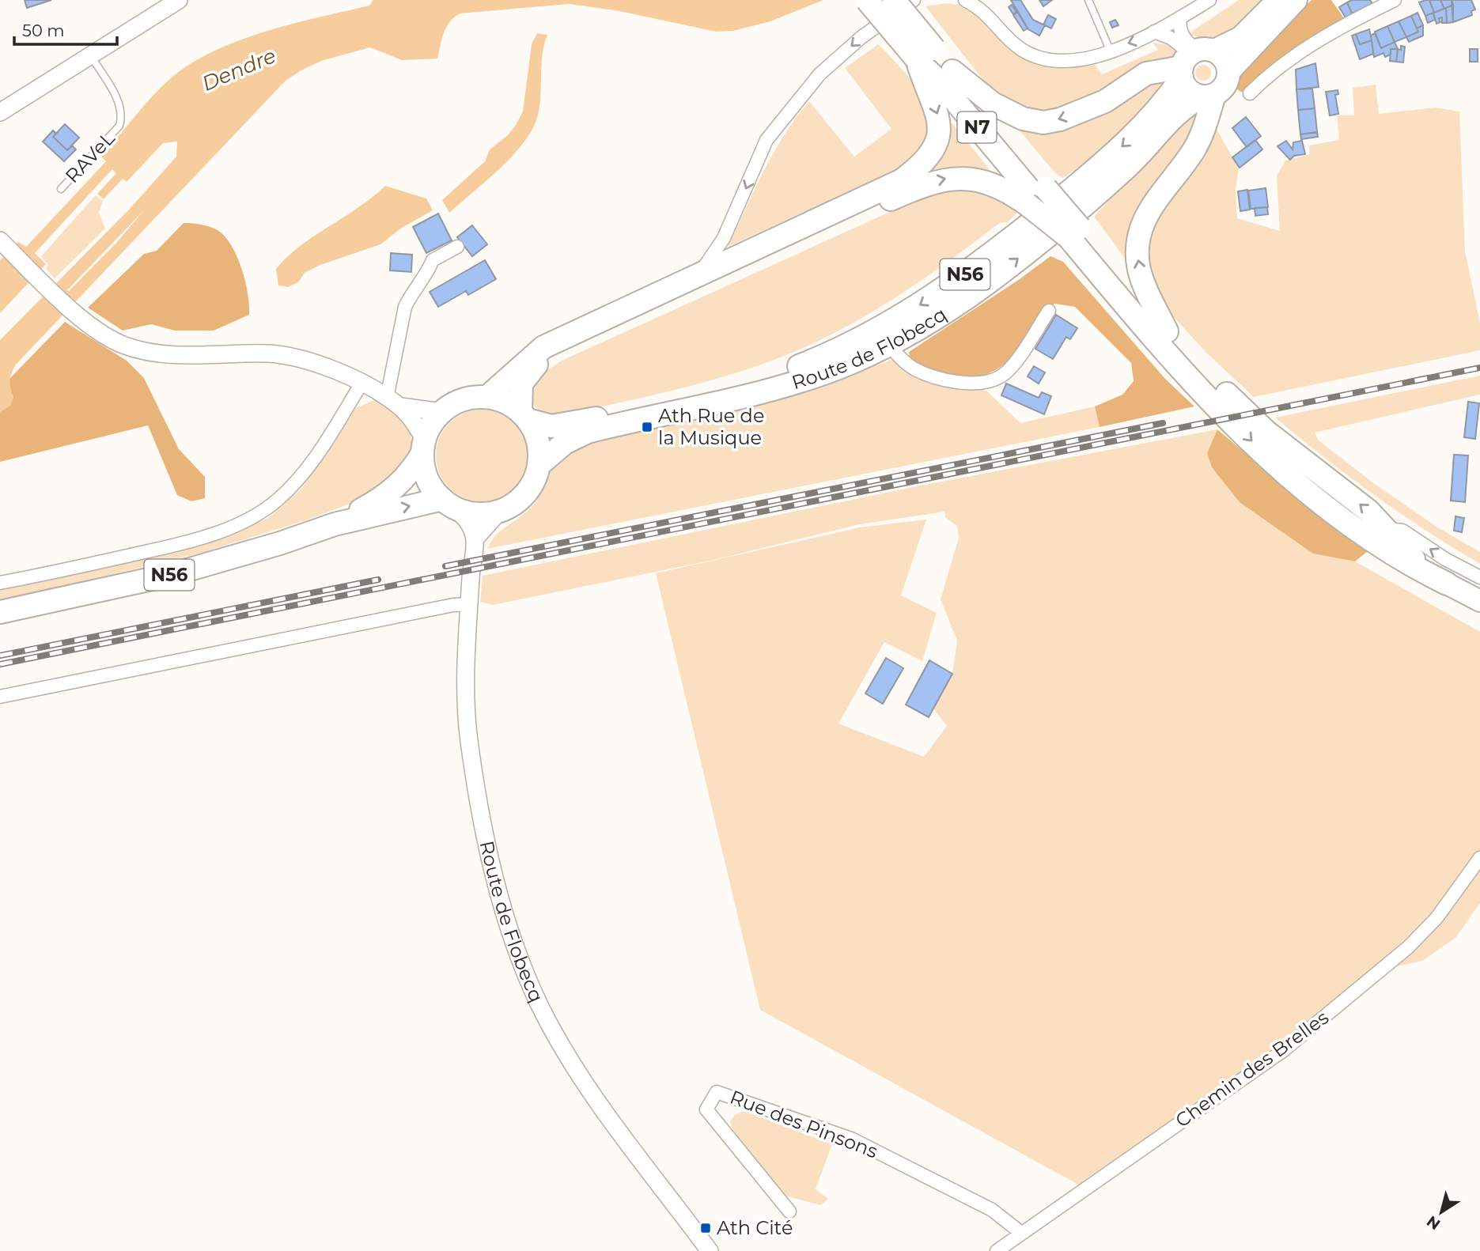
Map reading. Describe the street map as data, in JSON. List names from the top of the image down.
{
  "streets": {
    "highway": ["N7", "N56", "Route de Flobecq"],
    "street": ["Chemin des Brelles", "Rue des Pinsons"],
    "lane": ["RAVeL"]
  },
  "crossings": [
    ["N56", "Route de Flobecq"],
    ["Chemin des Brelles", "Rue des Pinsons"]
  ],
  "water": ["Dendre"],
  "places": {
    "transit": ["Ath Rue de la Musique", "Ath Cité"]
  },
  "scale_bar": "50 m",
  "north": "bottom left"
}
